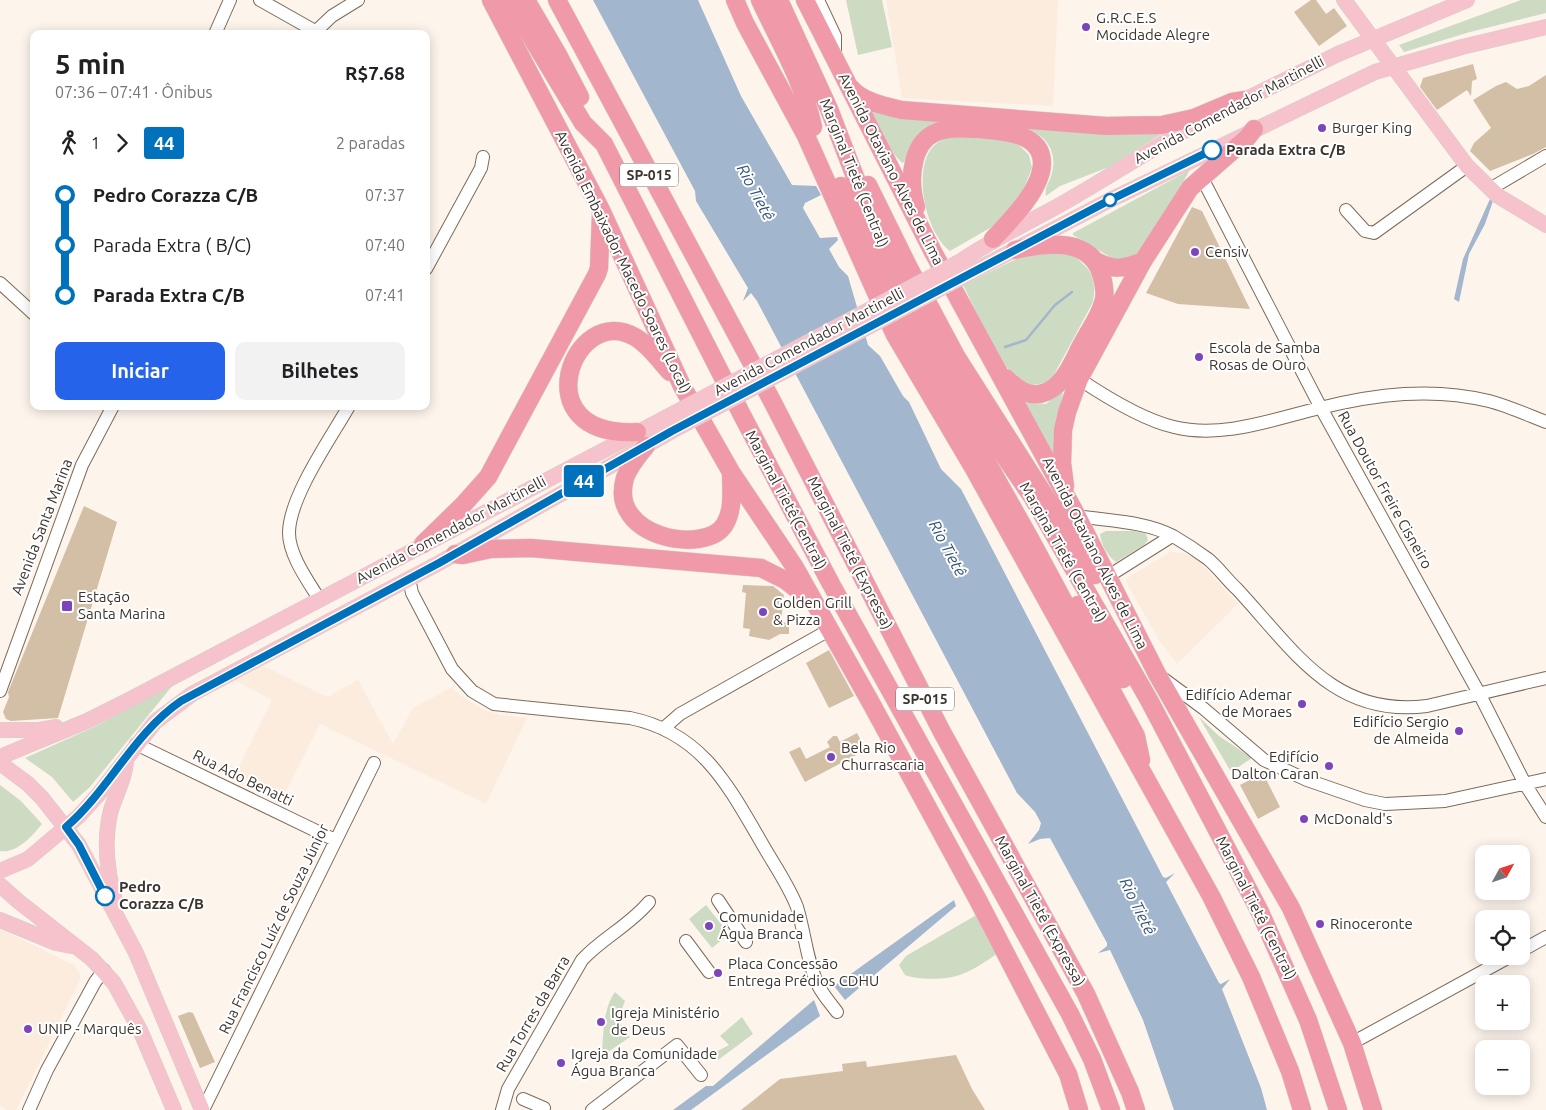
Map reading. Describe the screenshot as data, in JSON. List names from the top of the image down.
{
  "streets": {
    "highway": [
      "Avenida Otaviano Alves de Lima",
      "Marginal Tietê (Central)",
      "SP-015",
      "Avenida Embaixador Macedo Soares (Local)",
      "Marginal Tietê(Central)",
      "Marginal Tietê (Expressa)"
    ],
    "main road": ["Avenida Comendador Martinelli"],
    "street": [
      "Rua Doutor Freire Cisneiro",
      "Avenida Santa Marina",
      "Rua Ado Benatti",
      "Rua Francisco Luíz de Souza Júnior",
      "Rua Torres da Barra"
    ]
  },
  "crossings": [
    ["Avenida Comendador Martinelli", "Rua Ado Benatti"],
    ["Rua Ado Benatti", "Rua Francisco Luíz de Souza Júnior"]
  ],
  "water": ["Rio Tietê"],
  "places": {
    "other": [
      "G.R.C.E.S Mocidade Alegre",
      "Burger King",
      "Parada Extra C/B",
      "Censiv",
      "Escola de Samba Rosas de Ouro",
      "Golden Grill & Pizza",
      "Edifício Ademar de Moraes",
      "Edifício Sergio de Almeida",
      "Bela Rio Churrascaria",
      "Edifício Dalton Caran",
      "McDonald's",
      "Pedro Corazza C/B",
      "Rinoceronte",
      "Comunidade Água Branca",
      "Placa Concessão Entrega Prédios CDHU",
      "Igreja Ministério de Deus",
      "UNIP - Marquês",
      "Igreja da Comunidade Água Branca"
    ],
    "transit": ["Estação Santa Marina"]
  },
  "lines": ["bus line 44"],
  "north": "top right",
  "page": {
    "on_map": "44",
    "heading": ["5 min", "07:36 – 07:41 · Ônibus", "R$7.68"],
    "legs": ["1", "44", "2 paradas"],
    "list": [
      {
        "name": "Pedro Corazza C/B",
        "value": "07:37"
      },
      {
        "name": "Parada Extra ( B/C)",
        "value": "07:40"
      },
      {
        "name": "Parada Extra C/B",
        "value": "07:41"
      }
    ],
    "buttons": ["Iniciar", "Bilhetes"],
    "map_buttons": ["+", "−"]
  }
}
